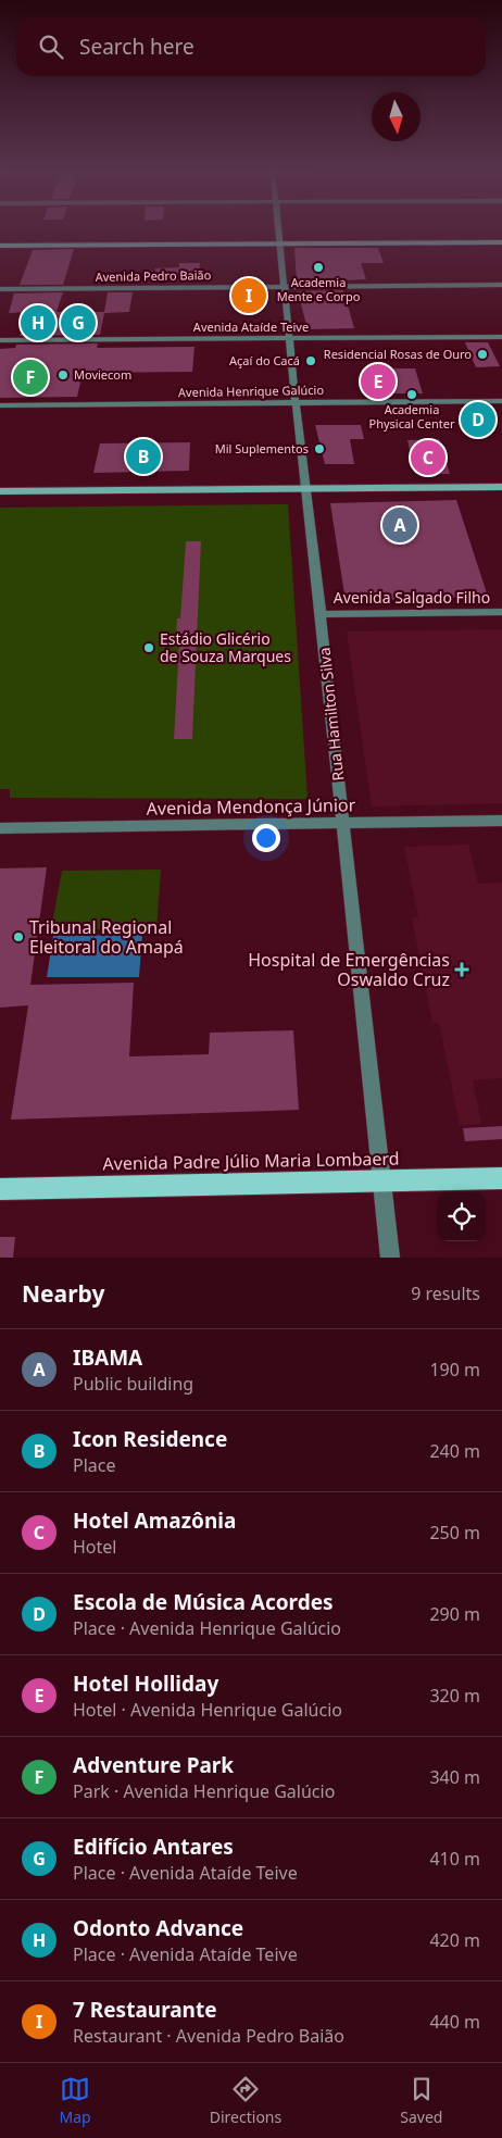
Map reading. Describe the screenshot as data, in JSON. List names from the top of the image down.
{
  "streets": {
    "main road": ["Avenida Padre Júlio Maria Lombaerd"],
    "street": [
      "Avenida Pedro Baião",
      "Avenida Ataíde Teive",
      "Avenida Henrique Galúcio",
      "Avenida Salgado Filho",
      "Rua Hamilton Silva",
      "Avenida Mendonça Júnior"
    ]
  },
  "crossings": [
    ["Avenida Pedro Baião", "Rua Hamilton Silva"],
    ["Avenida Ataíde Teive", "Rua Hamilton Silva"],
    ["Avenida Henrique Galúcio", "Rua Hamilton Silva"],
    ["Avenida Salgado Filho", "Rua Hamilton Silva"],
    ["Rua Hamilton Silva", "Avenida Mendonça Júnior"],
    ["Rua Hamilton Silva", "Avenida Padre Júlio Maria Lombaerd"]
  ],
  "places": {
    "other": [
      "Academia Mente e Corpo",
      "Residencial Rosas de Ouro",
      "Açaí do Cacá",
      "Moviecom",
      "Academia Physical Center",
      "Mil Suplementos",
      "Estádio Glicério de Souza Marques",
      "Tribunal Regional Eleitoral do Amapá"
    ],
    "health": ["Hospital de Emergências Oswaldo Cruz"]
  },
  "north": "bottom",
  "page": {
    "search": "Search here",
    "pins": [
      "I",
      "G",
      "H",
      "F",
      "E",
      "D",
      "B",
      "C",
      "A"
    ],
    "heading": ["Nearby", "9 results"],
    "list": [
      {
        "mark": "A",
        "name": "IBAMA",
        "note": "Public building",
        "value": "190 m"
      },
      {
        "mark": "B",
        "name": "Icon Residence",
        "note": "Place",
        "value": "240 m"
      },
      {
        "mark": "C",
        "name": "Hotel Amazônia",
        "note": "Hotel",
        "value": "250 m"
      },
      {
        "mark": "D",
        "name": "Escola de Música Acordes",
        "note": "Place · Avenida Henrique Galúcio",
        "value": "290 m"
      },
      {
        "mark": "E",
        "name": "Hotel Holliday",
        "note": "Hotel · Avenida Henrique Galúcio",
        "value": "320 m"
      },
      {
        "mark": "F",
        "name": "Adventure Park",
        "note": "Park · Avenida Henrique Galúcio",
        "value": "340 m"
      },
      {
        "mark": "G",
        "name": "Edifício Antares",
        "note": "Place · Avenida Ataíde Teive",
        "value": "410 m"
      },
      {
        "mark": "H",
        "name": "Odonto Advance",
        "note": "Place · Avenida Ataíde Teive",
        "value": "420 m"
      },
      {
        "mark": "I",
        "name": "7 Restaurante",
        "note": "Restaurant · Avenida Pedro Baião",
        "value": "440 m"
      }
    ],
    "nav": ["Map", "Directions", "Saved"]
  }
}
